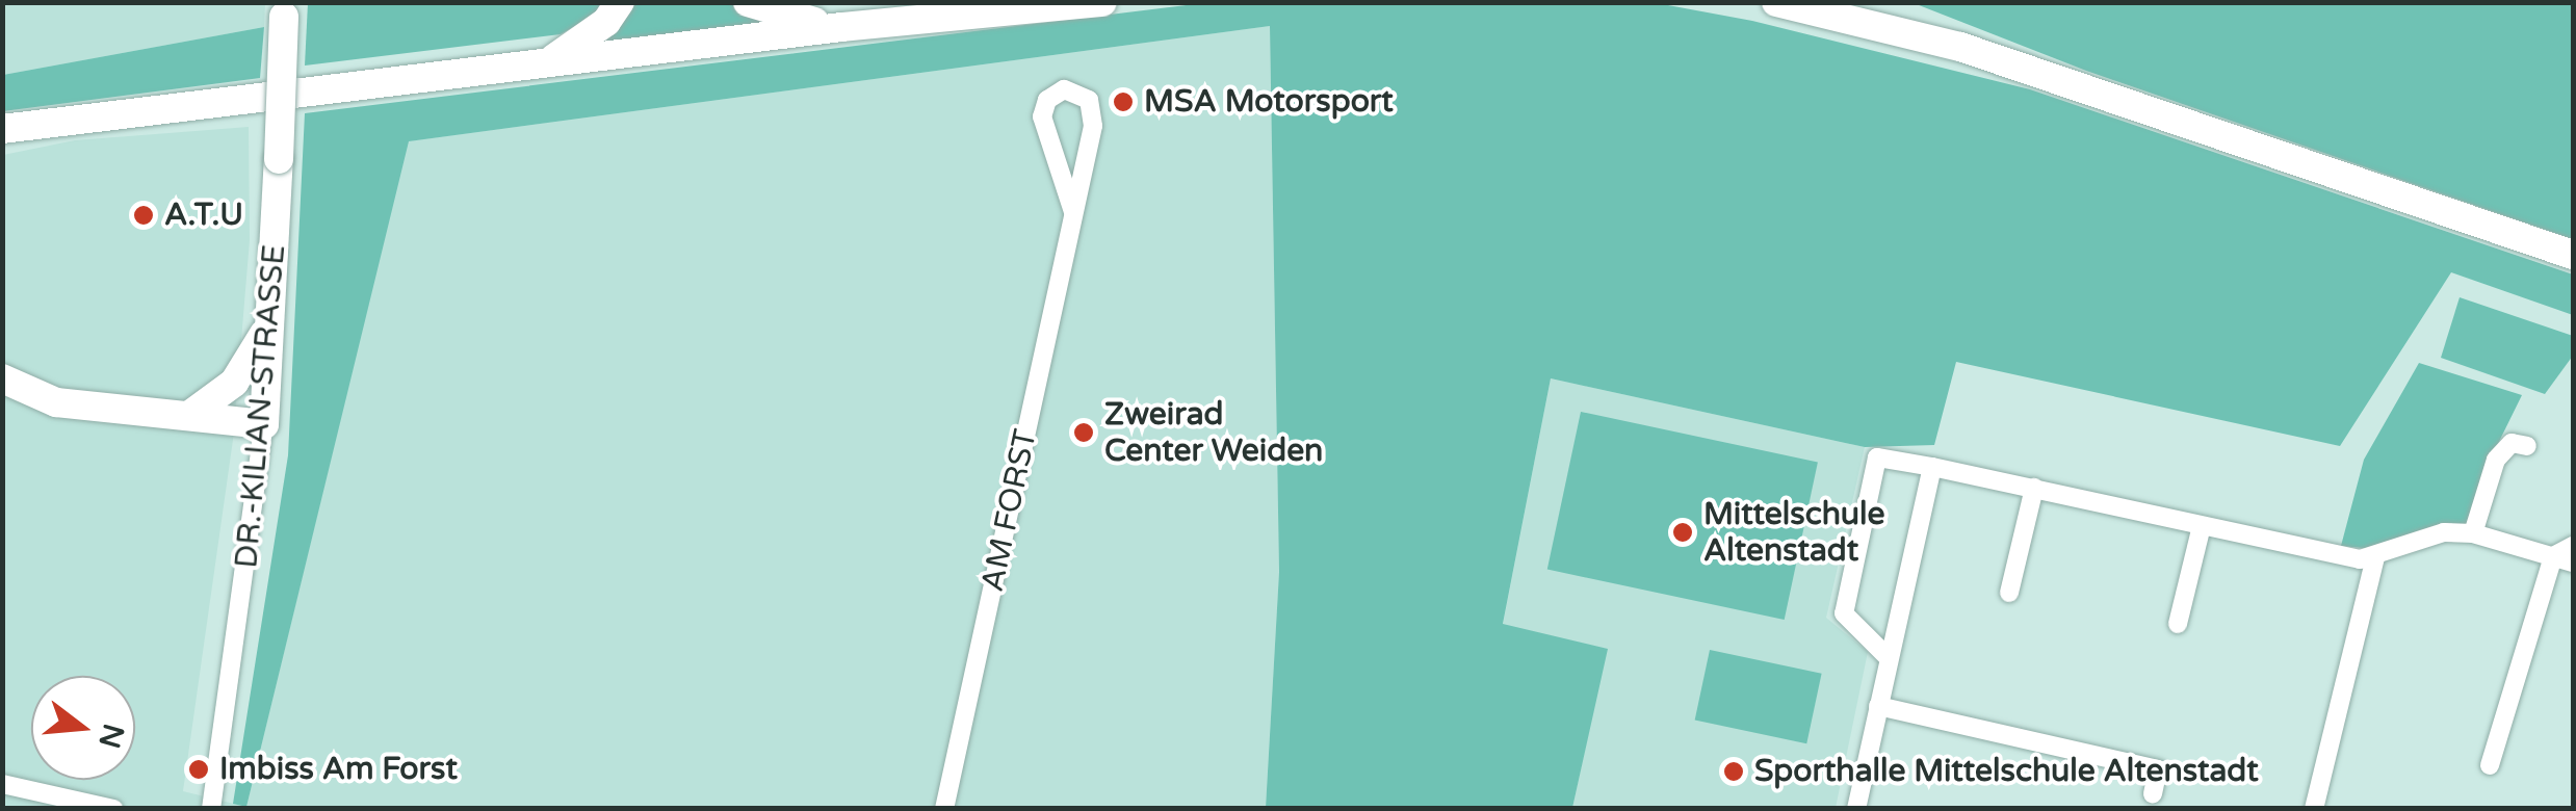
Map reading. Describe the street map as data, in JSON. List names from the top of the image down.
{
  "streets": {
    "main road": ["DR.-KILIAN-STRASSE"],
    "street": ["AM FORST"]
  },
  "places": [
    "MSA Motorsport",
    "A.T.U",
    "Zweirad Center Weiden",
    "Mittelschule Altenstadt",
    "Imbiss Am Forst",
    "Sporthalle Mittelschule Altenstadt"
  ],
  "north": "right"
}
